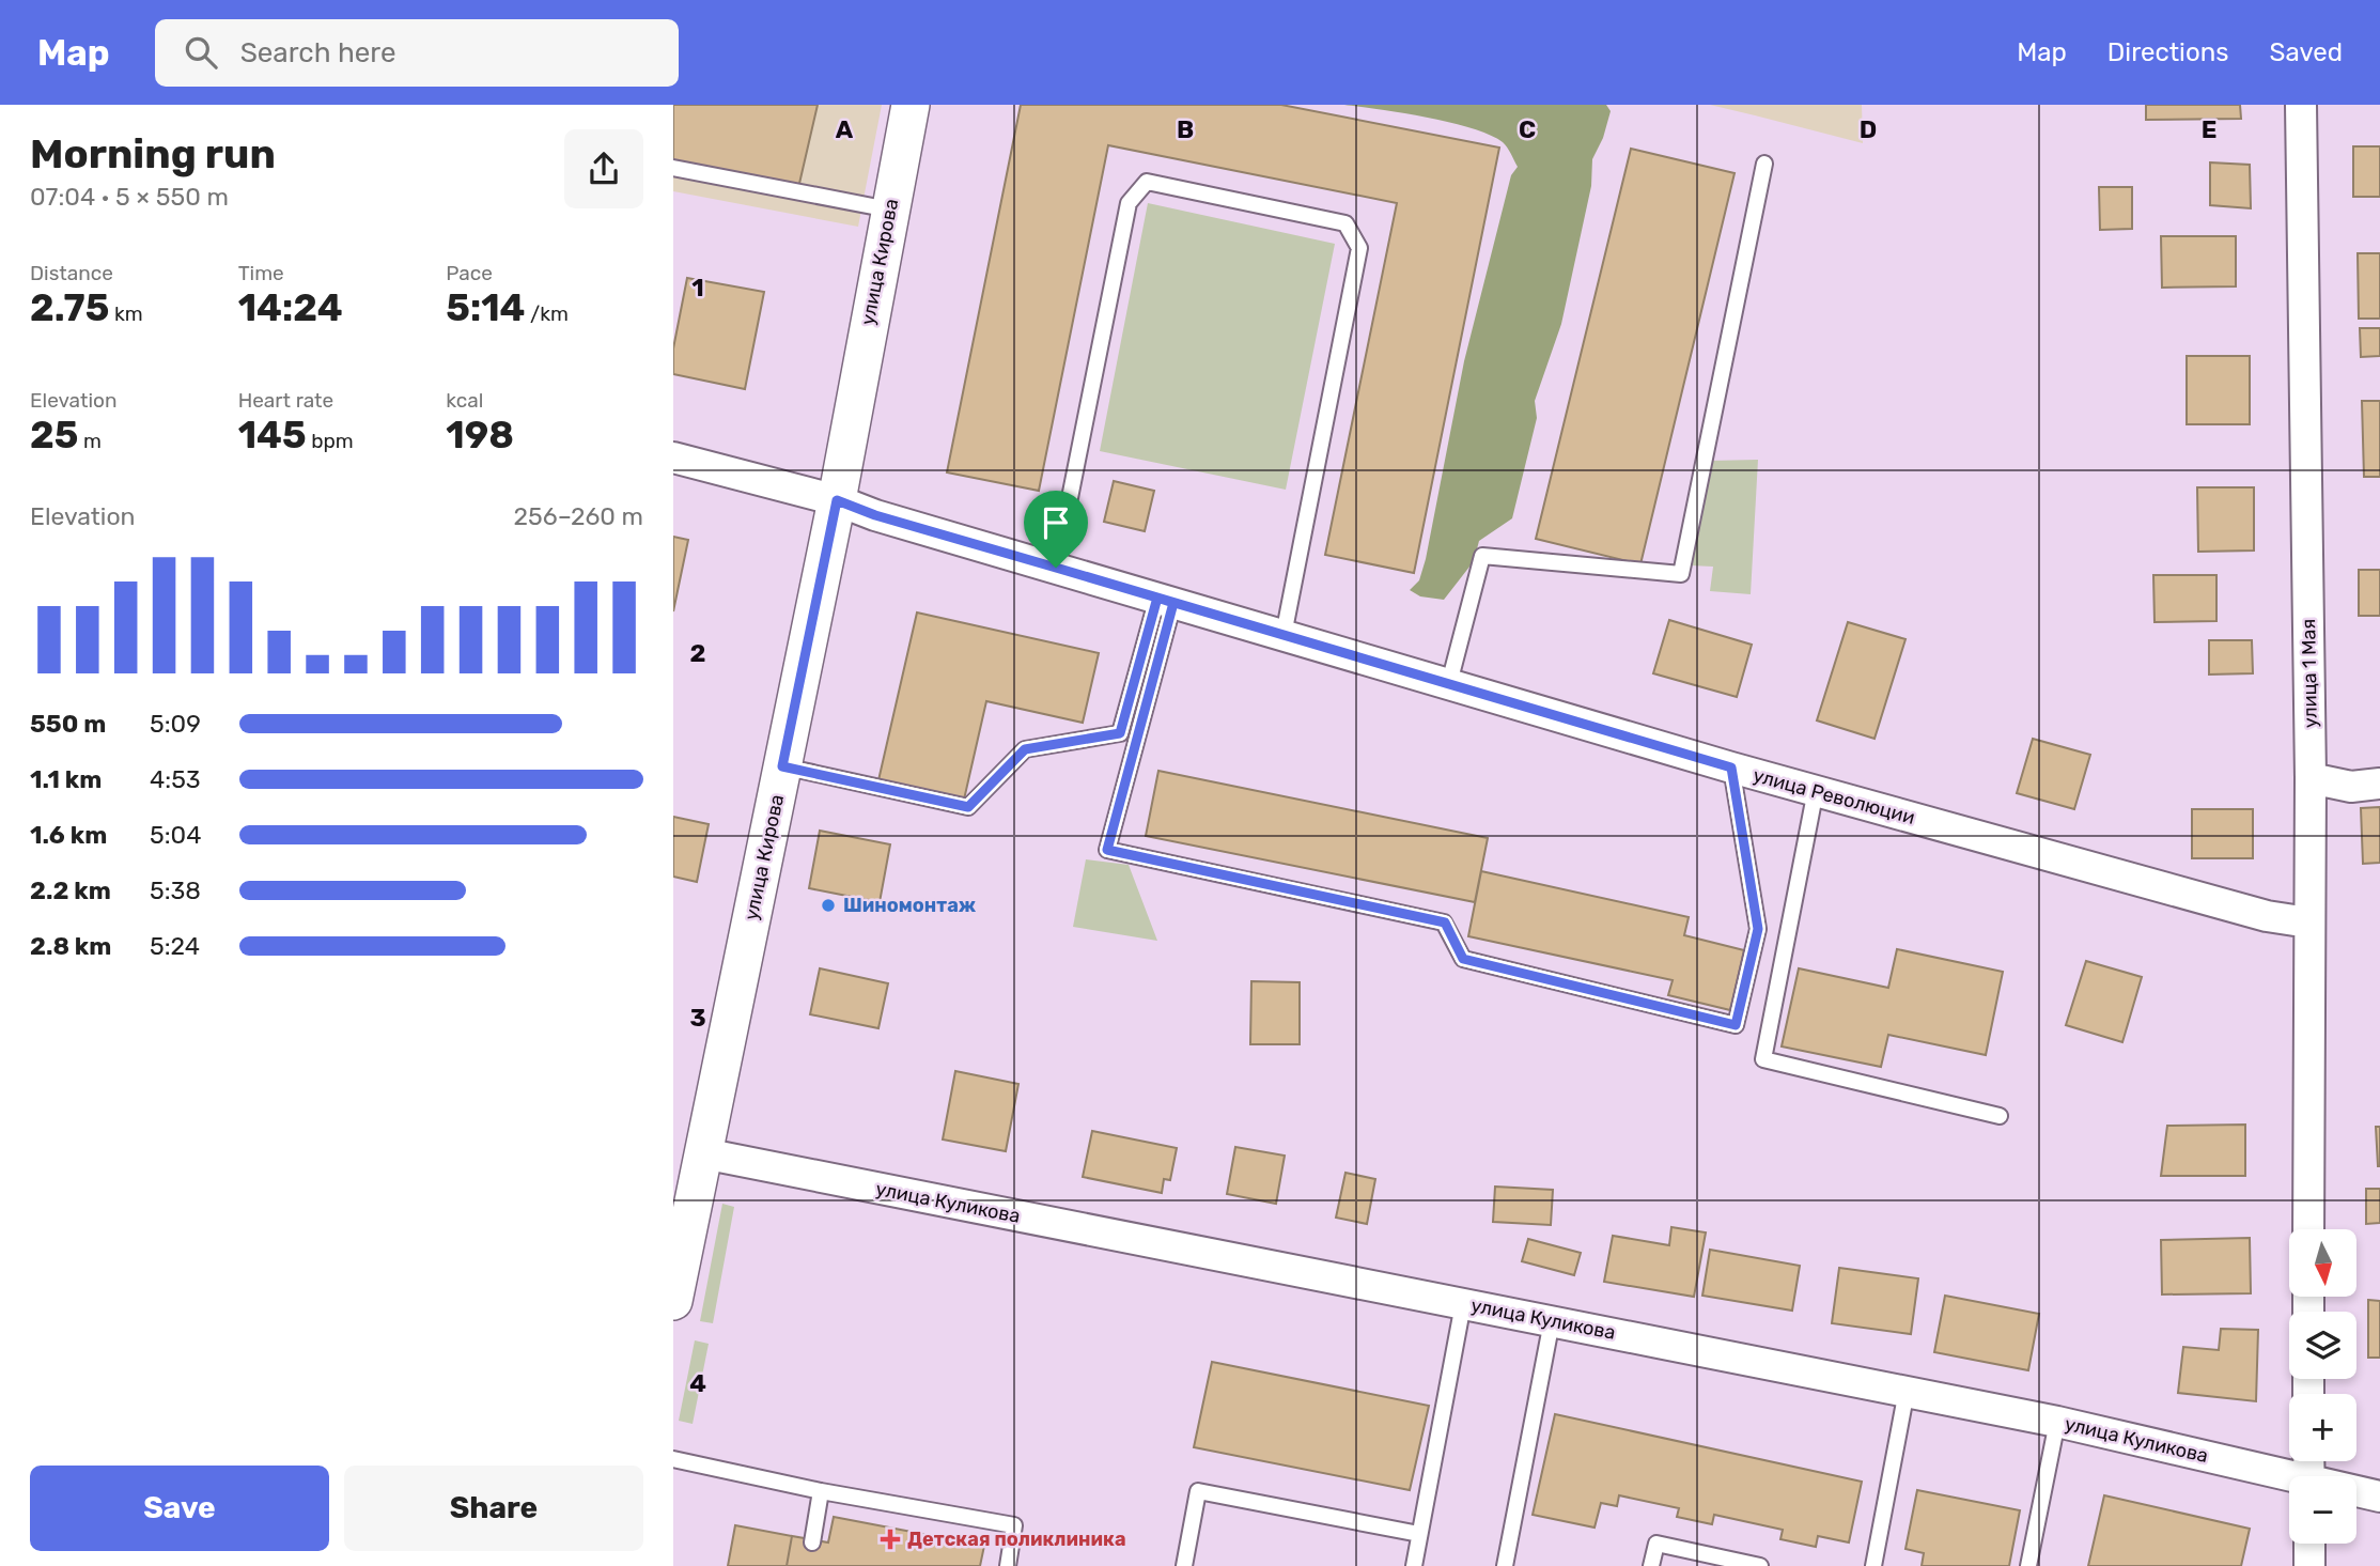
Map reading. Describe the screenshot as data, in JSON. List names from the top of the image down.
{
  "streets": {
    "street": [
      "улица Кирова",
      "улица 1 Мая",
      "улица Революции",
      "улица Куликова"
    ]
  },
  "crossings": [
    ["улица Кирова", "улица Революции"],
    ["улица Кирова", "улица Куликова"],
    ["улица 1 Мая", "улица Революции"]
  ],
  "places": {
    "other": ["Шиномонтаж"],
    "health": ["Детская поликлиника"]
  },
  "north": "bottom",
  "page": {
    "header": "Map",
    "search": "Search here",
    "nav": ["Map", "Directions", "Saved"],
    "heading": ["Morning run", "07:04 · 5 × 550 m"],
    "stats": [
      ["Distance", "2.75 km"],
      ["Time", "14:24"],
      ["Pace", "5:14 /km"],
      ["Elevation", "25 m"],
      ["Heart rate", "145 bpm"],
      ["kcal", "198"]
    ],
    "chart": ["Elevation", "256–260 m"],
    "list": [
      {
        "name": "550 m",
        "note": "5:09"
      },
      {
        "name": "1.1 km",
        "note": "4:53"
      },
      {
        "name": "1.6 km",
        "note": "5:04"
      },
      {
        "name": "2.2 km",
        "note": "5:38"
      },
      {
        "name": "2.8 km",
        "note": "5:24"
      }
    ],
    "map_buttons": ["+", "−"],
    "buttons": ["Save", "Share"]
  },
  "grid": {
    "columns": [
      "A",
      "B",
      "C",
      "D",
      "E"
    ],
    "rows": [
      "1",
      "2",
      "3",
      "4"
    ]
  }
}
